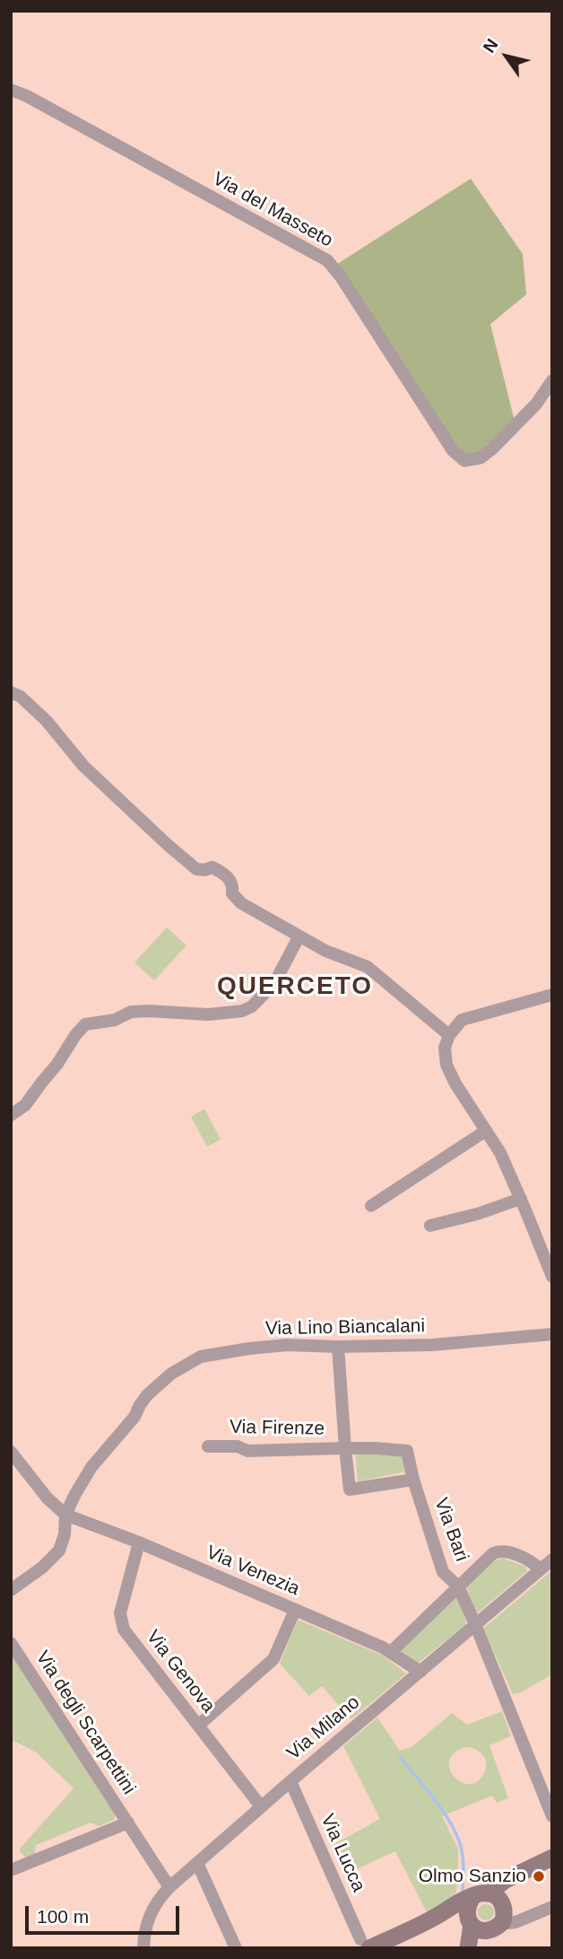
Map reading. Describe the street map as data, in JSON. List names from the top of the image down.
{
  "streets": {
    "street": [
      "Via del Masseto",
      "Via Lino Biancalani",
      "Via Firenze",
      "Via Bari",
      "Via Venezia",
      "Via Genova",
      "Via degli Scarpettini",
      "Via Milano",
      "Via Lucca"
    ]
  },
  "crossings": [
    ["Via Lino Biancalani", "Via Venezia"],
    ["Via Firenze", "Via Bari"],
    ["Via Bari", "Via Milano"],
    ["Via Venezia", "Via Genova"],
    ["Via Venezia", "Via Milano"],
    ["Via Genova", "Via Milano"],
    ["Via Milano", "Via Lucca"]
  ],
  "districts": ["QUERCETO"],
  "places": ["Olmo Sanzio"],
  "scale_bar": "100 m",
  "north": "top left"
}
